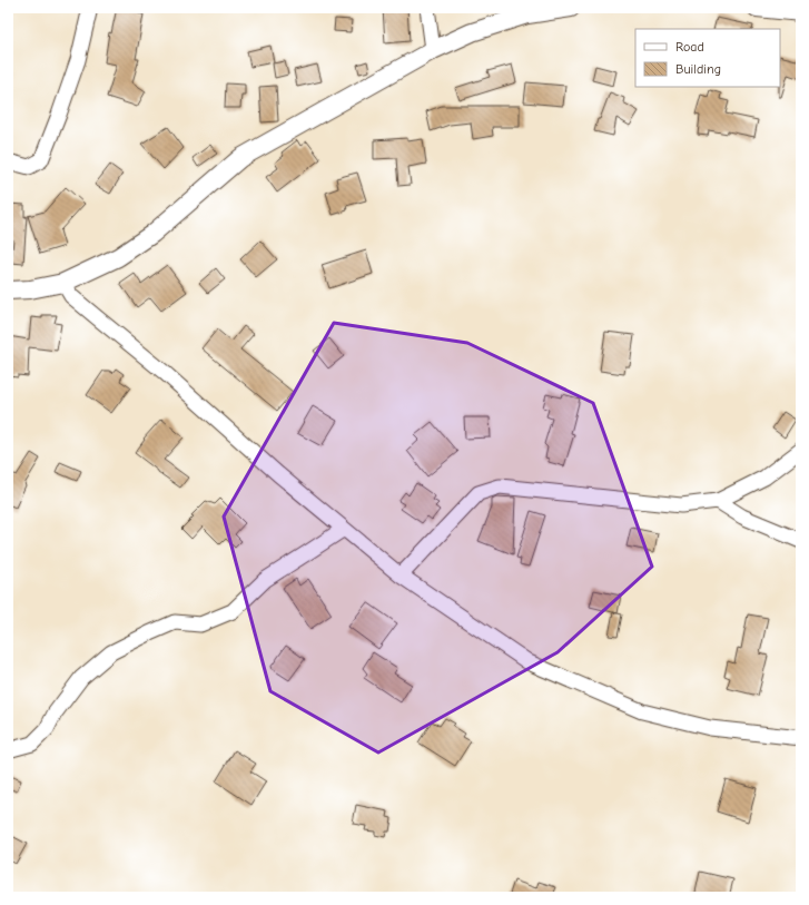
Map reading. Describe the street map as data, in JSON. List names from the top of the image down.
{
  "legend": ["Road", "Building"]
}
